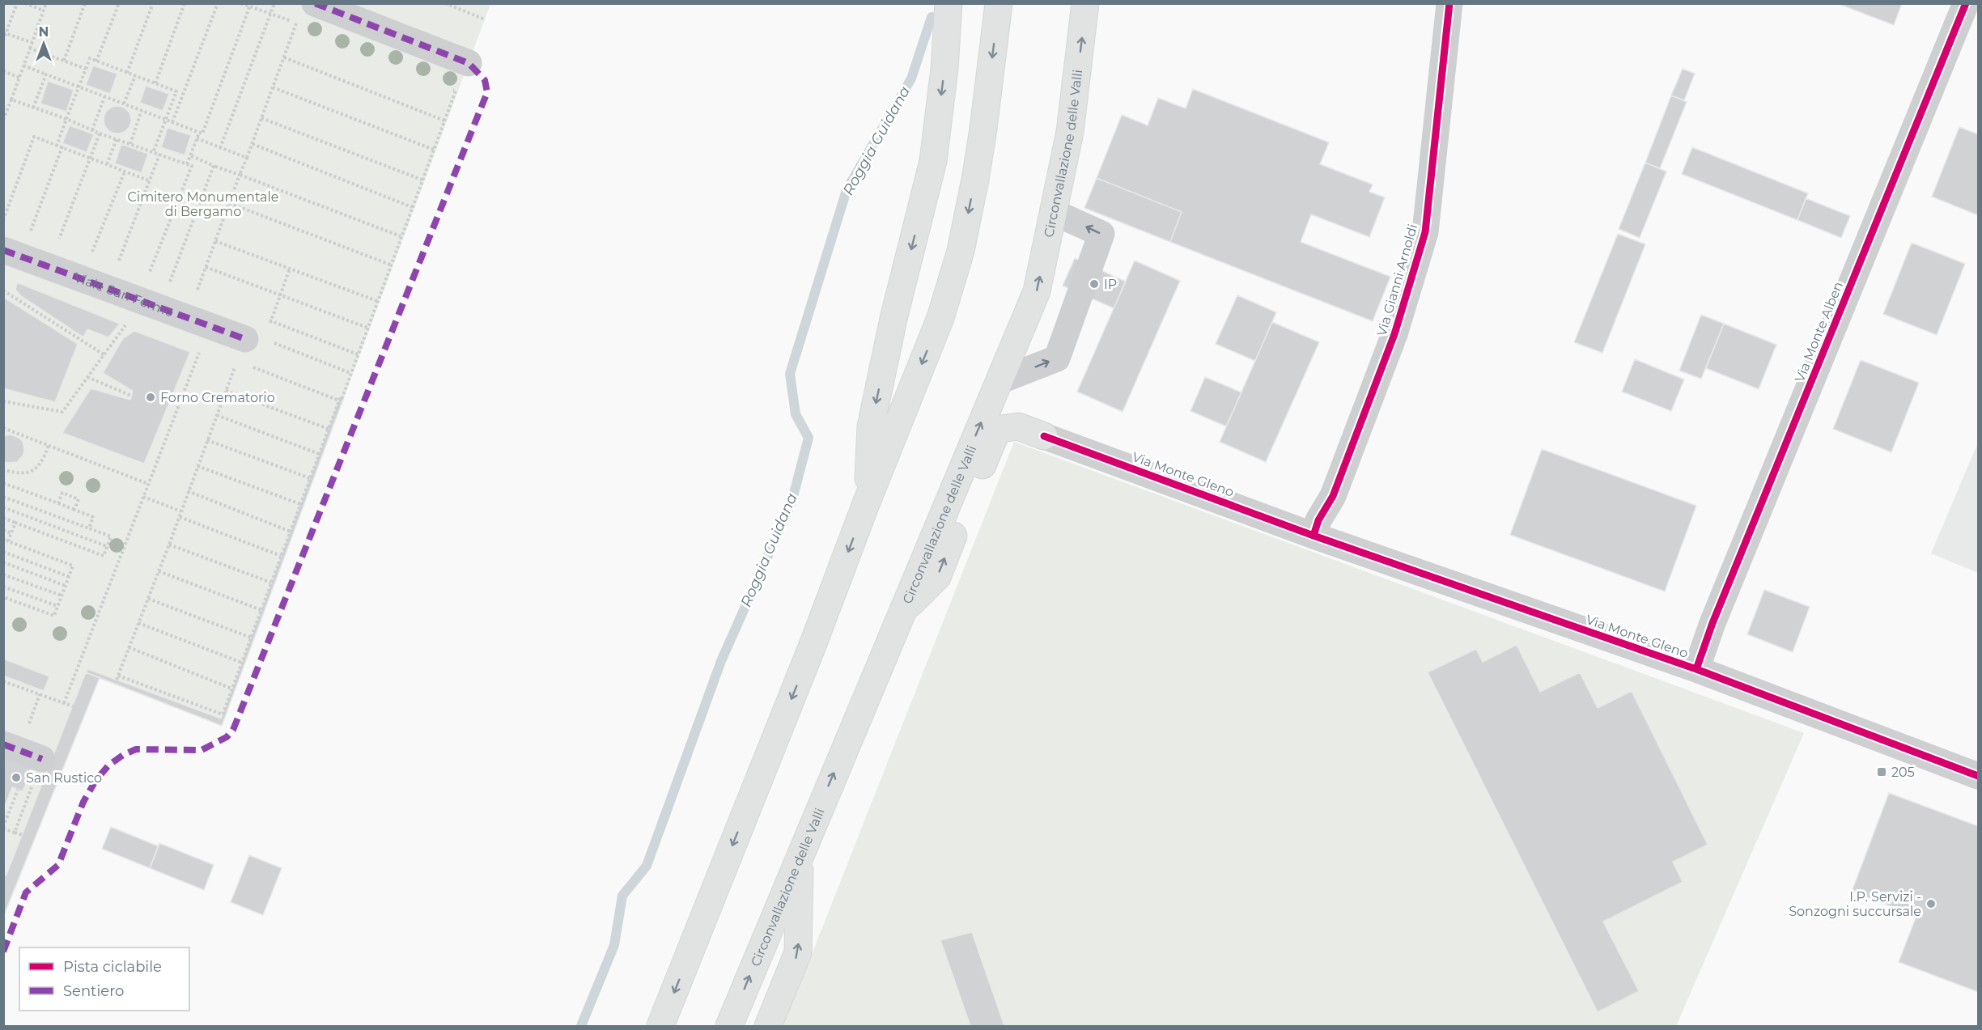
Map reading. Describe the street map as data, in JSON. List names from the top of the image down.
{
  "streets": {
    "highway": ["Circonvallazione delle Valli"],
    "street": [
      "Via Gianni Arnoldi",
      "Viale San Fermo",
      "Via Monte Alben",
      "Via Monte Gleno"
    ]
  },
  "crossings": [
    ["Via Gianni Arnoldi", "Via Monte Gleno"],
    ["Via Monte Alben", "Via Monte Gleno"]
  ],
  "water": ["Roggia Guidana"],
  "parks": ["Cimitero Monumentale di Bergamo"],
  "places": {
    "other": [
      "IP",
      "Forno Crematorio",
      "San Rustico",
      "I.P. Servizi - Sonzogni succursale"
    ],
    "transit": ["205"]
  },
  "legend": ["Pista ciclabile", "Sentiero"],
  "north": "top"
}
